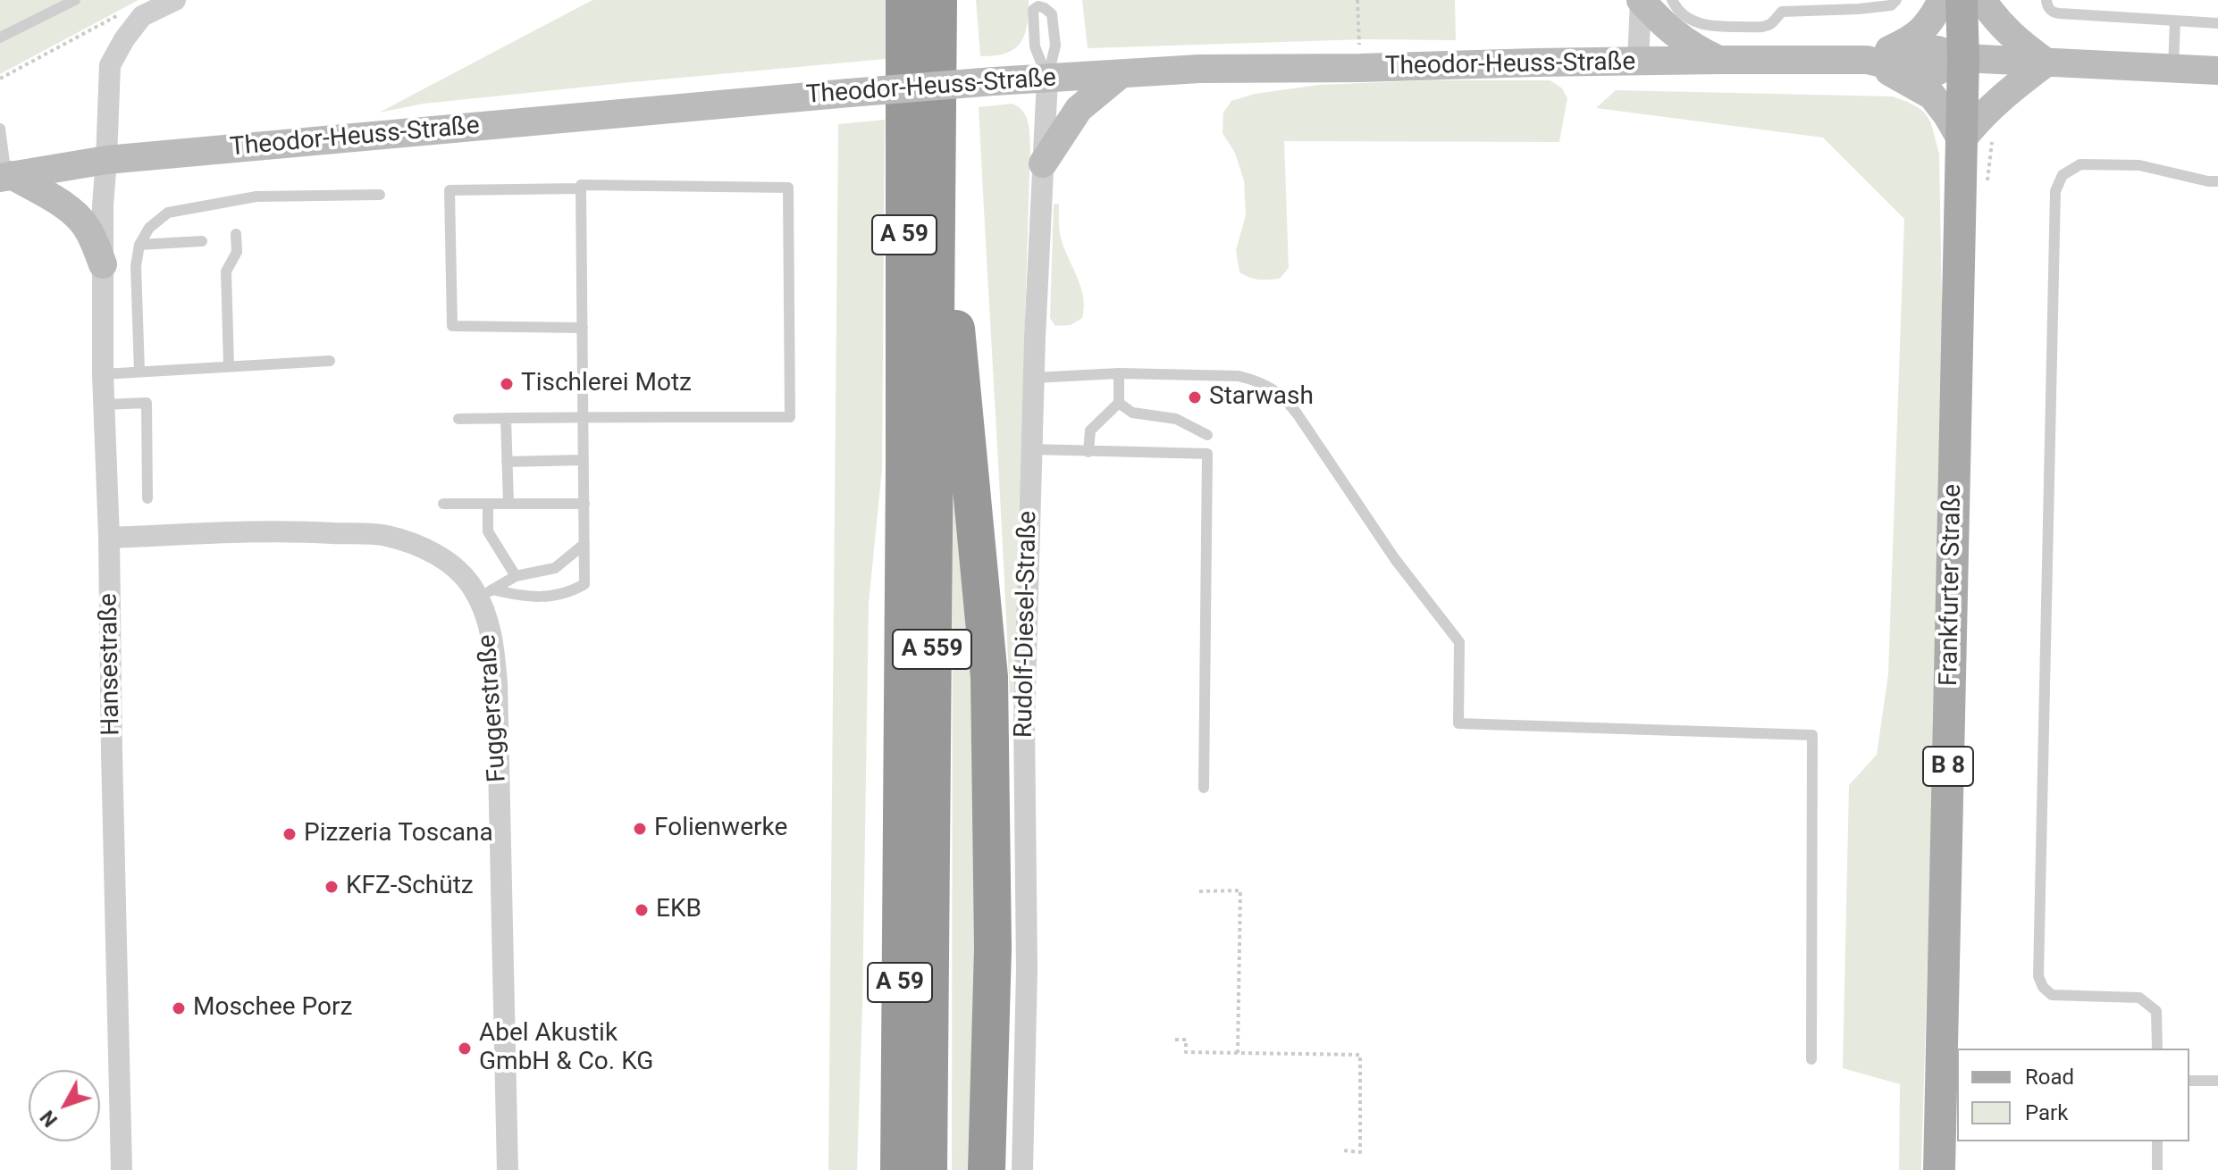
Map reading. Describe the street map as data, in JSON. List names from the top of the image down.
{
  "streets": {
    "highway": ["A 59", "A 559"],
    "main road": ["Theodor-Heuss-Straße", "Frankfurter Straße", "B 8"],
    "street": ["Rudolf-Diesel-Straße", "Hansestraße", "Fuggerstraße"]
  },
  "crossings": [
    ["Theodor-Heuss-Straße", "Frankfurter Straße"],
    ["Theodor-Heuss-Straße", "Rudolf-Diesel-Straße"],
    ["Theodor-Heuss-Straße", "Hansestraße"],
    ["A 59", "A 559"],
    ["Hansestraße", "Fuggerstraße"]
  ],
  "places": [
    "Tischlerei Motz",
    "Starwash",
    "Folienwerke",
    "Pizzeria Toscana",
    "KFZ-Schütz",
    "EKB",
    "Moschee Porz",
    "Abel Akustik GmbH & Co. KG"
  ],
  "legend": ["Road", "Park"],
  "north": "bottom left"
}
